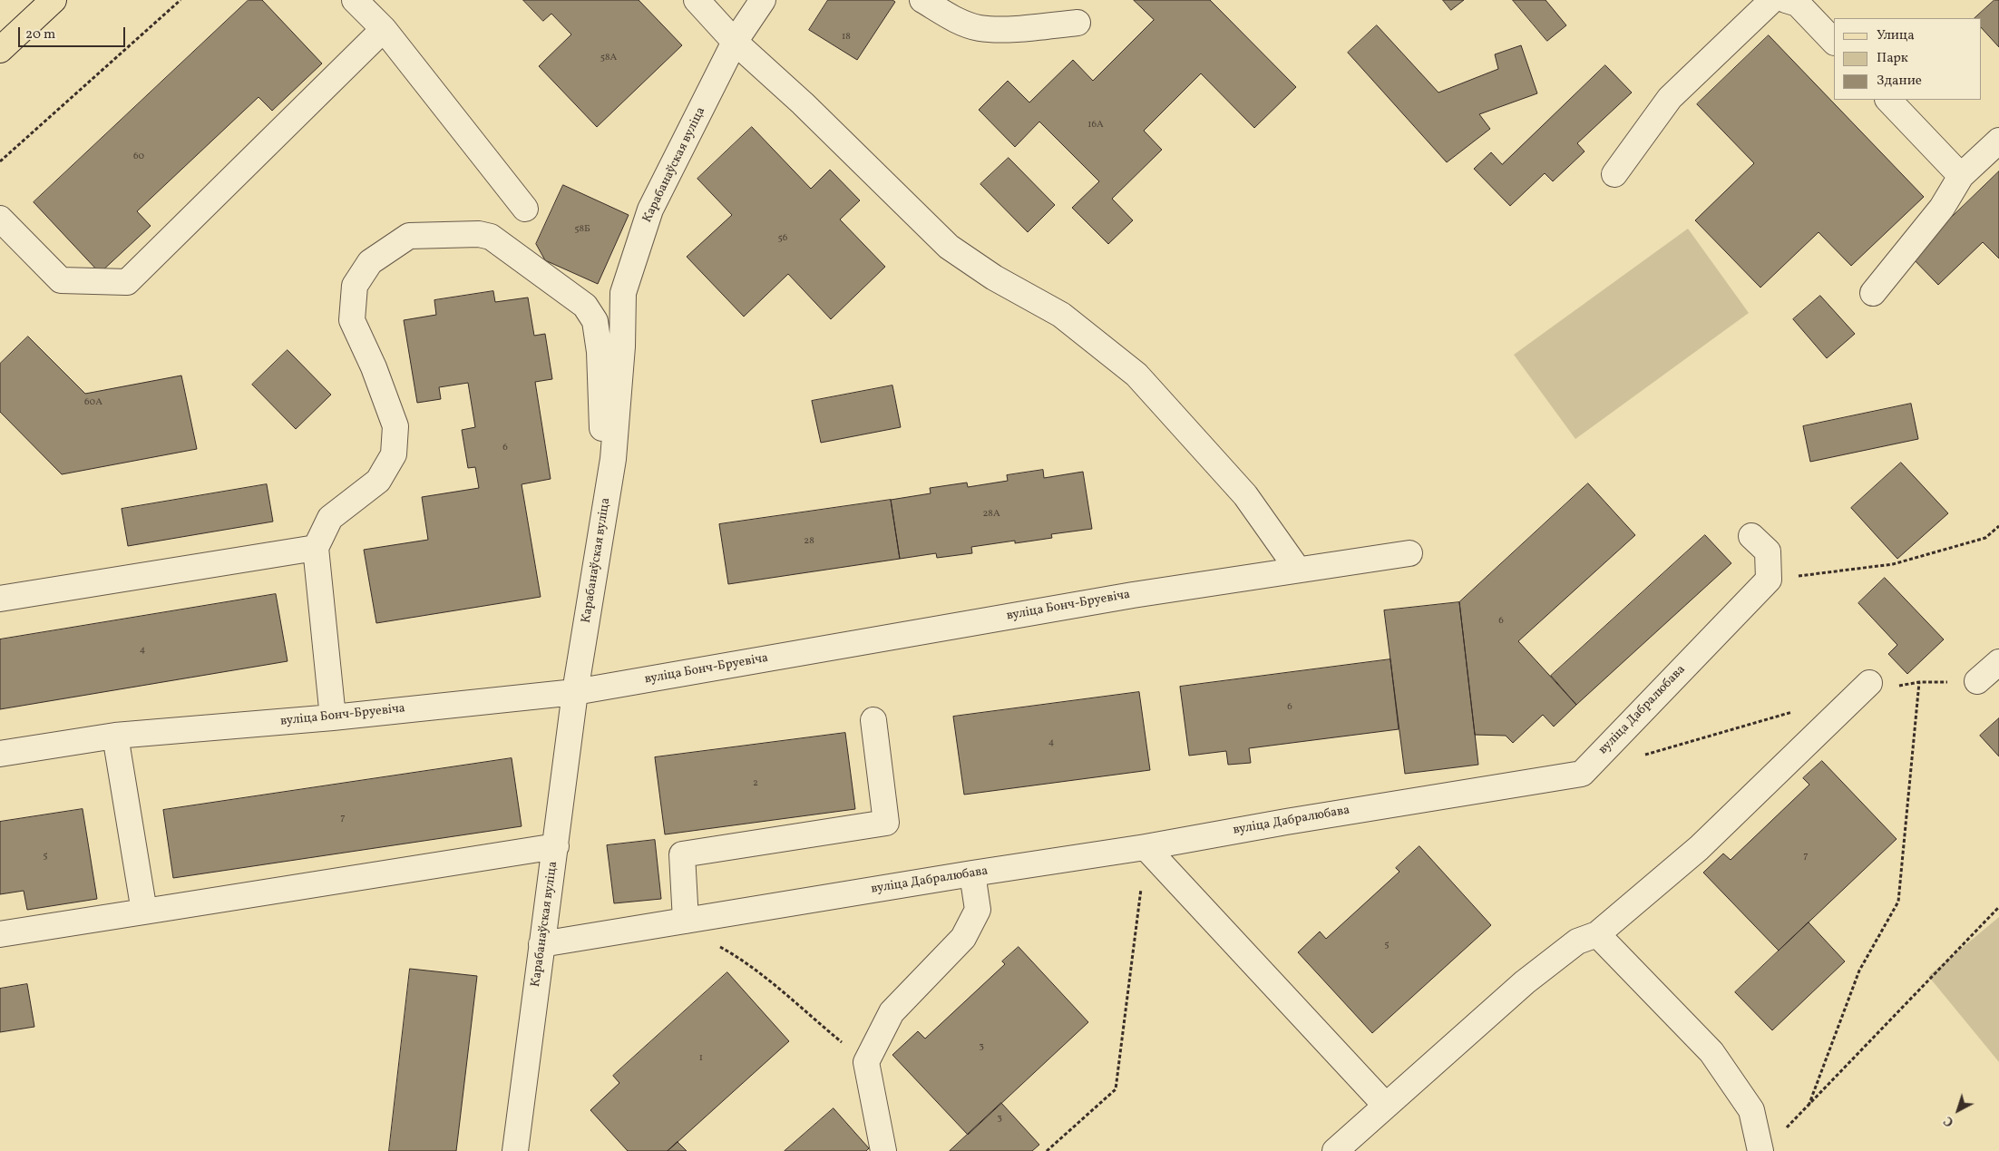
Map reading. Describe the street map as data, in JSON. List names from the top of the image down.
{
  "streets": {
    "street": ["Карабанаўская вуліца", "вуліца Бонч-Бруевіча", "вуліца Дабралюбава"]
  },
  "crossings": [
    ["Карабанаўская вуліца", "вуліца Бонч-Бруевіча"],
    ["Карабанаўская вуліца", "вуліца Дабралюбава"]
  ],
  "house_numbers": [
    "18",
    "58А",
    "16А",
    "60",
    "58Б",
    "56",
    "60А",
    "6",
    "28А",
    "28",
    "6",
    "4",
    "6",
    "4",
    "2",
    "7",
    "5",
    "7",
    "5",
    "3",
    "1",
    "3"
  ],
  "legend": ["Улица", "Парк", "Здание"],
  "scale_bar": "20 m",
  "north": "bottom left"
}
